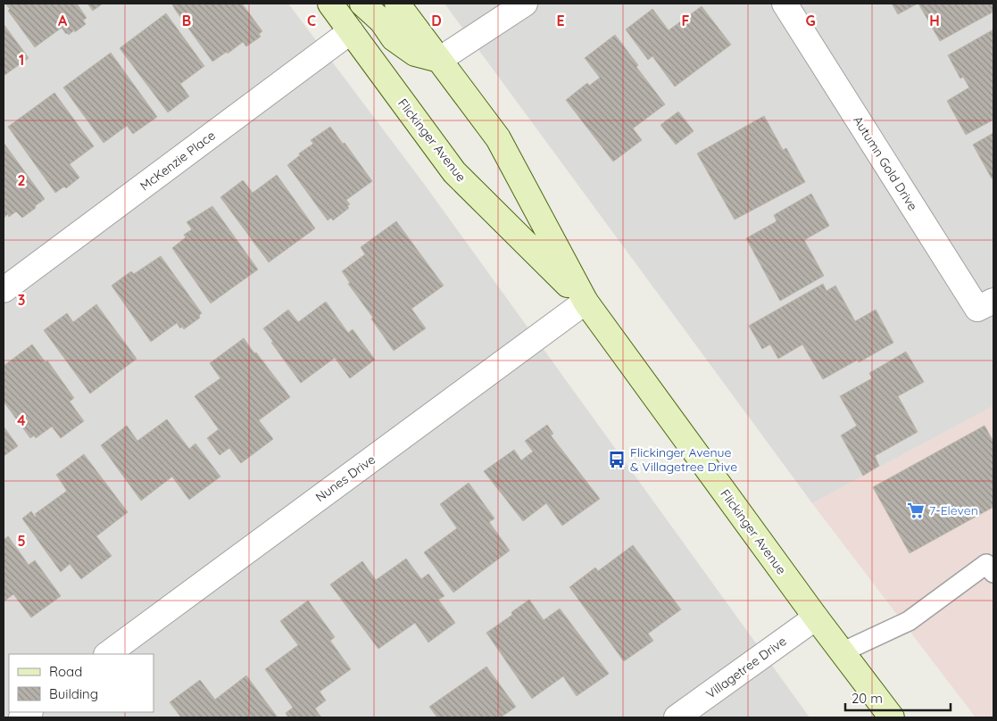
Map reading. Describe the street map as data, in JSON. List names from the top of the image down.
{
  "streets": {
    "main road": ["Flickinger Avenue"],
    "street": [
      "McKenzie Place",
      "Autumn Gold Drive",
      "Nunes Drive",
      "Villagetree Drive"
    ]
  },
  "crossings": [
    ["Flickinger Avenue", "McKenzie Place"],
    ["Flickinger Avenue", "Nunes Drive"],
    ["Flickinger Avenue", "Villagetree Drive"]
  ],
  "places": {
    "bus stop": ["Flickinger Avenue & Villagetree Drive"],
    "supermarket": ["7-Eleven"]
  },
  "legend": ["Road", "Building"],
  "scale_bar": "20 m",
  "grid": {
    "columns": [
      "A",
      "B",
      "C",
      "D",
      "E",
      "F",
      "G",
      "H"
    ],
    "rows": [
      "1",
      "2",
      "3",
      "4",
      "5"
    ]
  }
}
